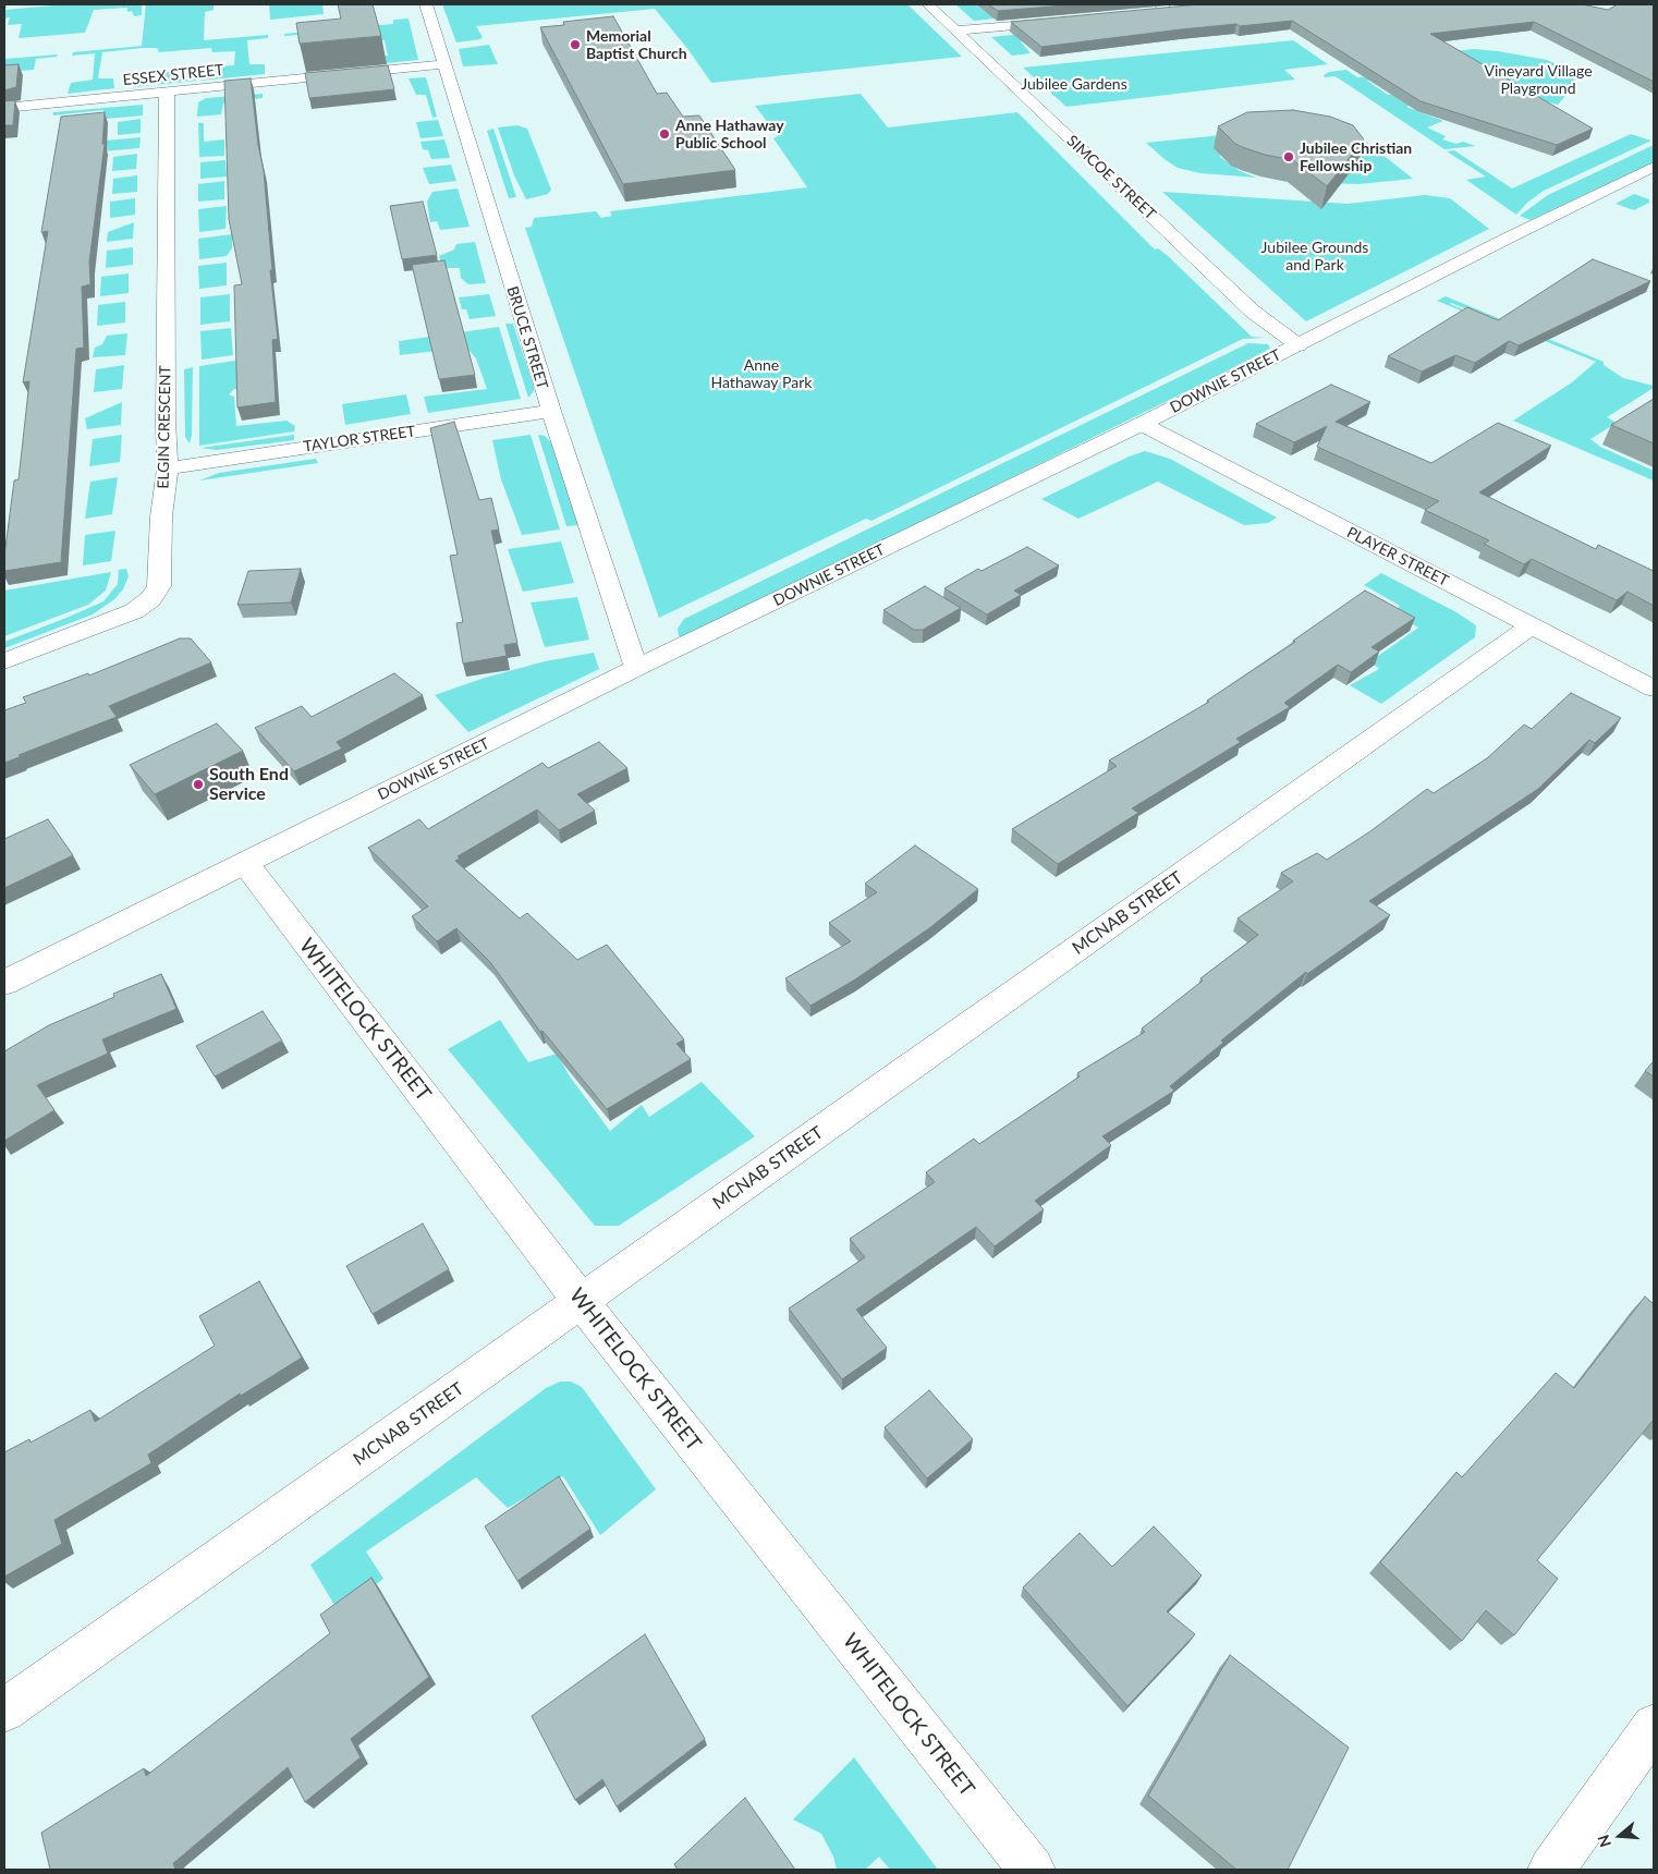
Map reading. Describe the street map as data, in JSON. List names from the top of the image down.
{
  "streets": {
    "street": [
      "ESSEX STREET",
      "SIMCOE STREET",
      "BRUCE STREET",
      "DOWNIE STREET",
      "ELGIN CRESCENT",
      "TAYLOR STREET",
      "PLAYER STREET",
      "MCNAB STREET",
      "WHITELOCK STREET"
    ]
  },
  "crossings": [
    ["ESSEX STREET", "BRUCE STREET"],
    ["ESSEX STREET", "ELGIN CRESCENT"],
    ["SIMCOE STREET", "DOWNIE STREET"],
    ["BRUCE STREET", "DOWNIE STREET"],
    ["BRUCE STREET", "TAYLOR STREET"],
    ["DOWNIE STREET", "PLAYER STREET"],
    ["DOWNIE STREET", "WHITELOCK STREET"],
    ["ELGIN CRESCENT", "TAYLOR STREET"],
    ["PLAYER STREET", "MCNAB STREET"],
    ["MCNAB STREET", "WHITELOCK STREET"]
  ],
  "parks": [
    "Vineyard Village Playground",
    "Jubilee Gardens",
    "Jubilee Grounds and Park",
    "Anne Hathaway Park"
  ],
  "places": [
    "Memorial Baptist Church",
    "Anne Hathaway Public School",
    "Jubilee Christian Fellowship",
    "South End Service"
  ],
  "north": "left"
}
